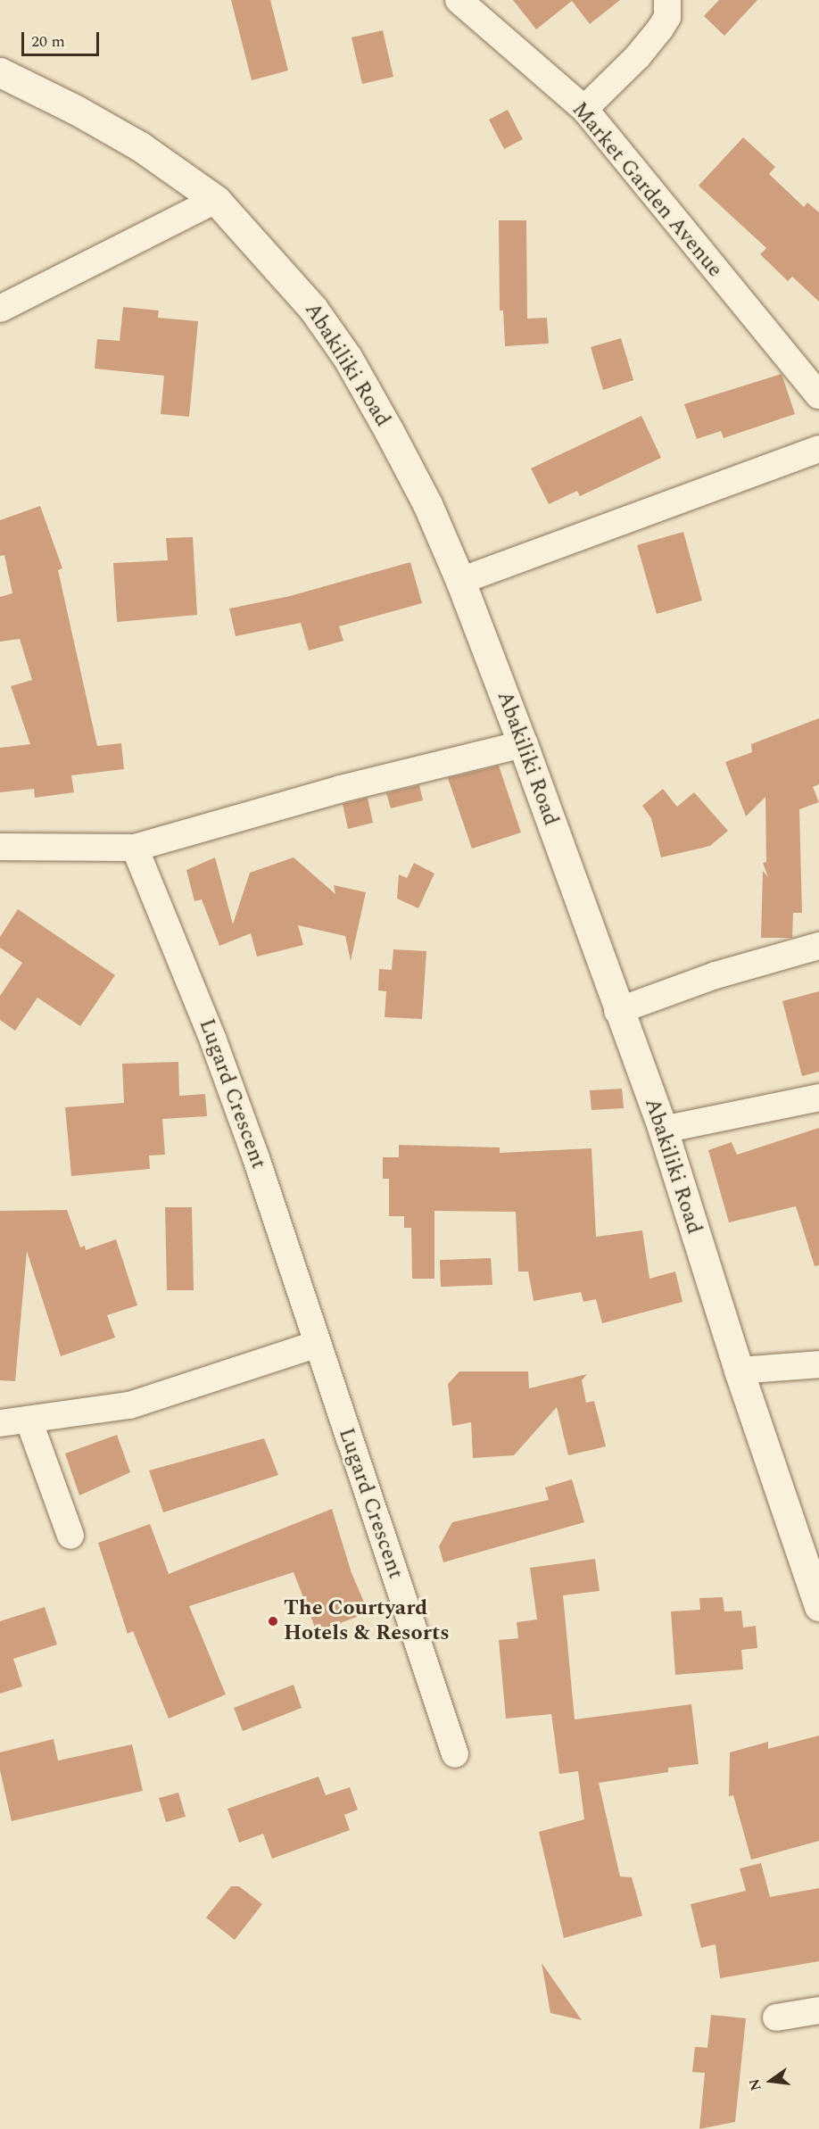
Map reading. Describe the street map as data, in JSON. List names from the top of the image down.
{
  "streets": {
    "main road": ["Abakiliki Road"],
    "street": ["Market Garden Avenue", "Lugard Crescent"]
  },
  "places": ["The Courtyard Hotels & Resorts"],
  "scale_bar": "20 m",
  "north": "left"
}
